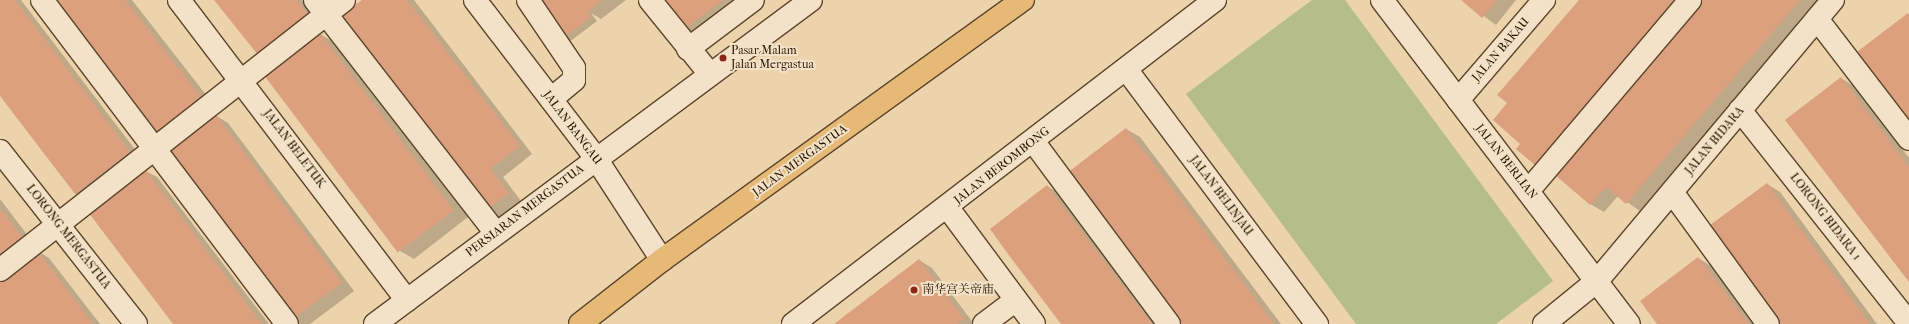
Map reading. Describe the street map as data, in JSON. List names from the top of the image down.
{
  "streets": {
    "main road": ["JALAN MERGASTUA"],
    "street": [
      "JALAN BAKAU",
      "JALAN BANGAU",
      "JALAN BIDARA",
      "JALAN BELETUK",
      "JALAN BERLIAN",
      "JALAN BEROMBONG",
      "JALAN BELINJAU",
      "PERSIARAN MERGASTUA",
      "LORONG BIDARA 1",
      "LORONG MERGASTUA"
    ]
  },
  "crossings": [
    ["JALAN BAKAU", "JALAN BERLIAN"],
    ["JALAN BANGAU", "JALAN MERGASTUA"],
    ["JALAN BANGAU", "PERSIARAN MERGASTUA"],
    ["JALAN BIDARA", "JALAN BERLIAN"],
    ["JALAN BIDARA", "LORONG BIDARA 1"],
    ["JALAN BELETUK", "PERSIARAN MERGASTUA"],
    ["JALAN BEROMBONG", "JALAN BELINJAU"]
  ],
  "places": ["Pasar Malam Jalan Mergastua", "南华宫关帝庙"]
}
